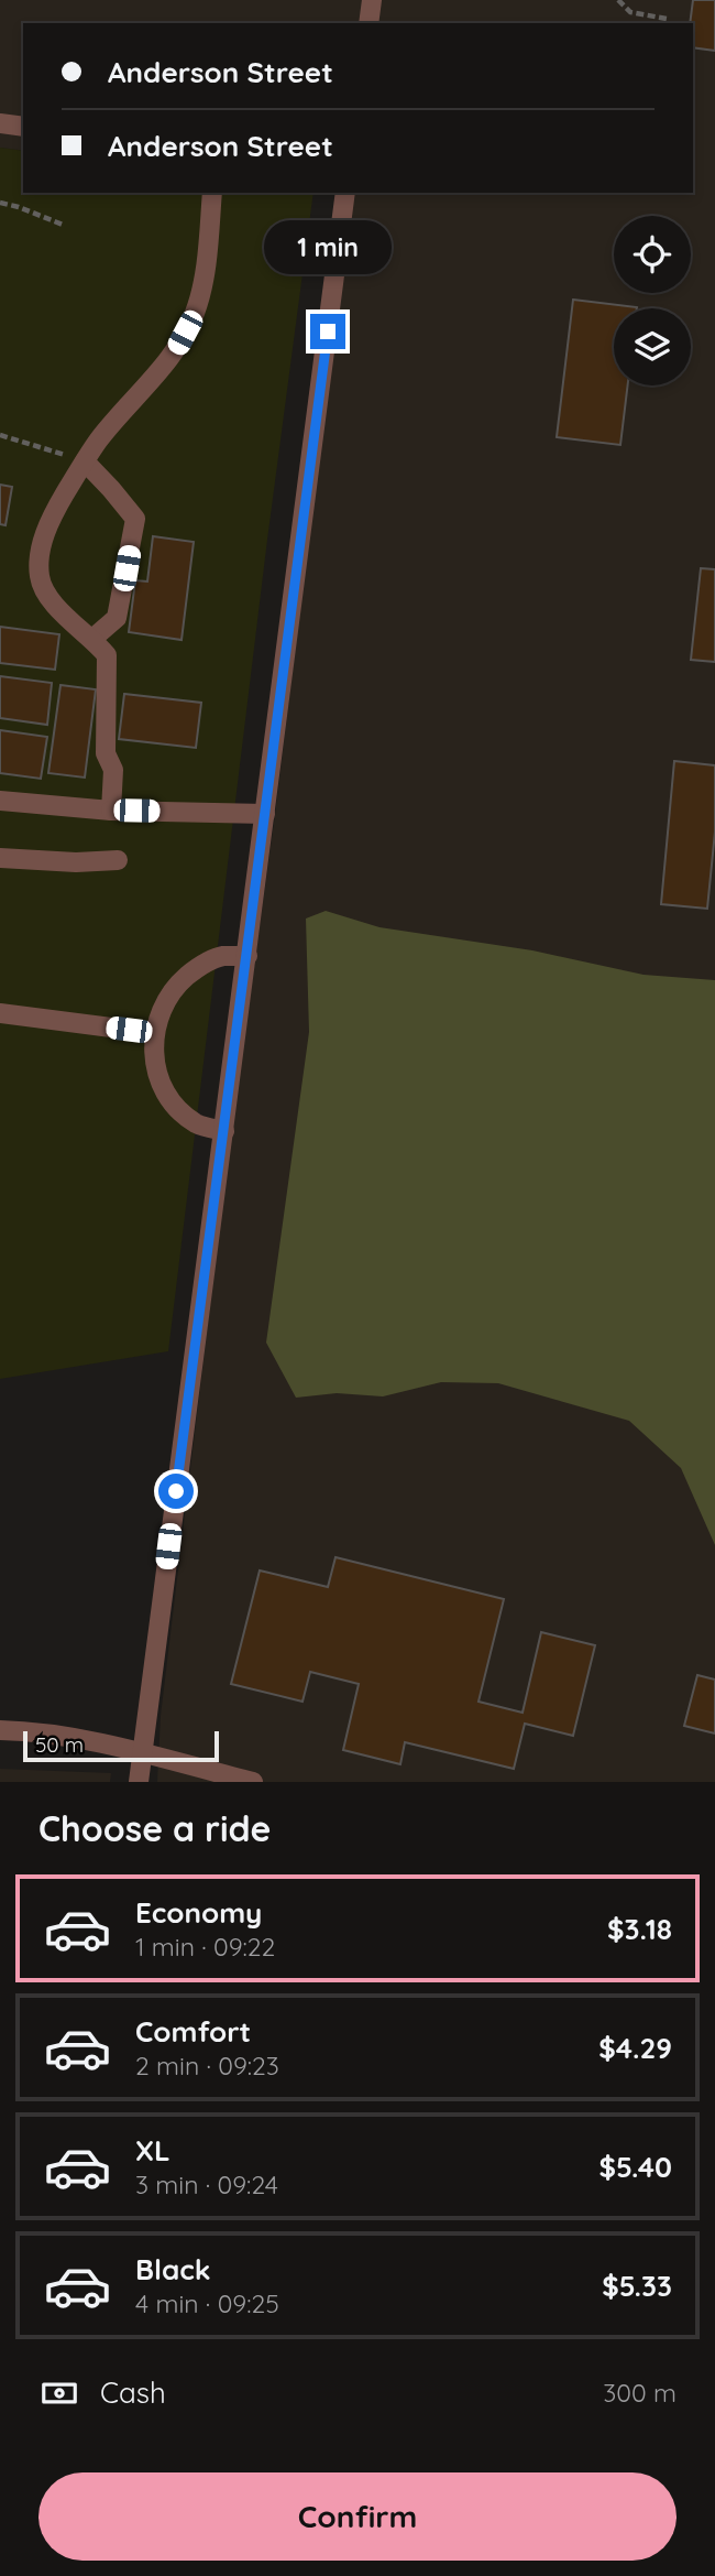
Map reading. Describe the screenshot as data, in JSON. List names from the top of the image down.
{
  "scale_bar": "50 m",
  "page": {
    "banner": ["Anderson Street", "Anderson Street"],
    "bubble": "1 min",
    "scale": "50 m",
    "heading": "Choose a ride",
    "list": [
      {
        "name": "Economy",
        "note": "1 min · 09:22",
        "value": "$3.18"
      },
      {
        "name": "Comfort",
        "note": "2 min · 09:23",
        "value": "$4.29"
      },
      {
        "name": "XL",
        "note": "3 min · 09:24",
        "value": "$5.40"
      },
      {
        "name": "Black",
        "note": "4 min · 09:25",
        "value": "$5.33"
      }
    ],
    "pay": ["Cash", "300 m"],
    "buttons": "Confirm"
  }
}
